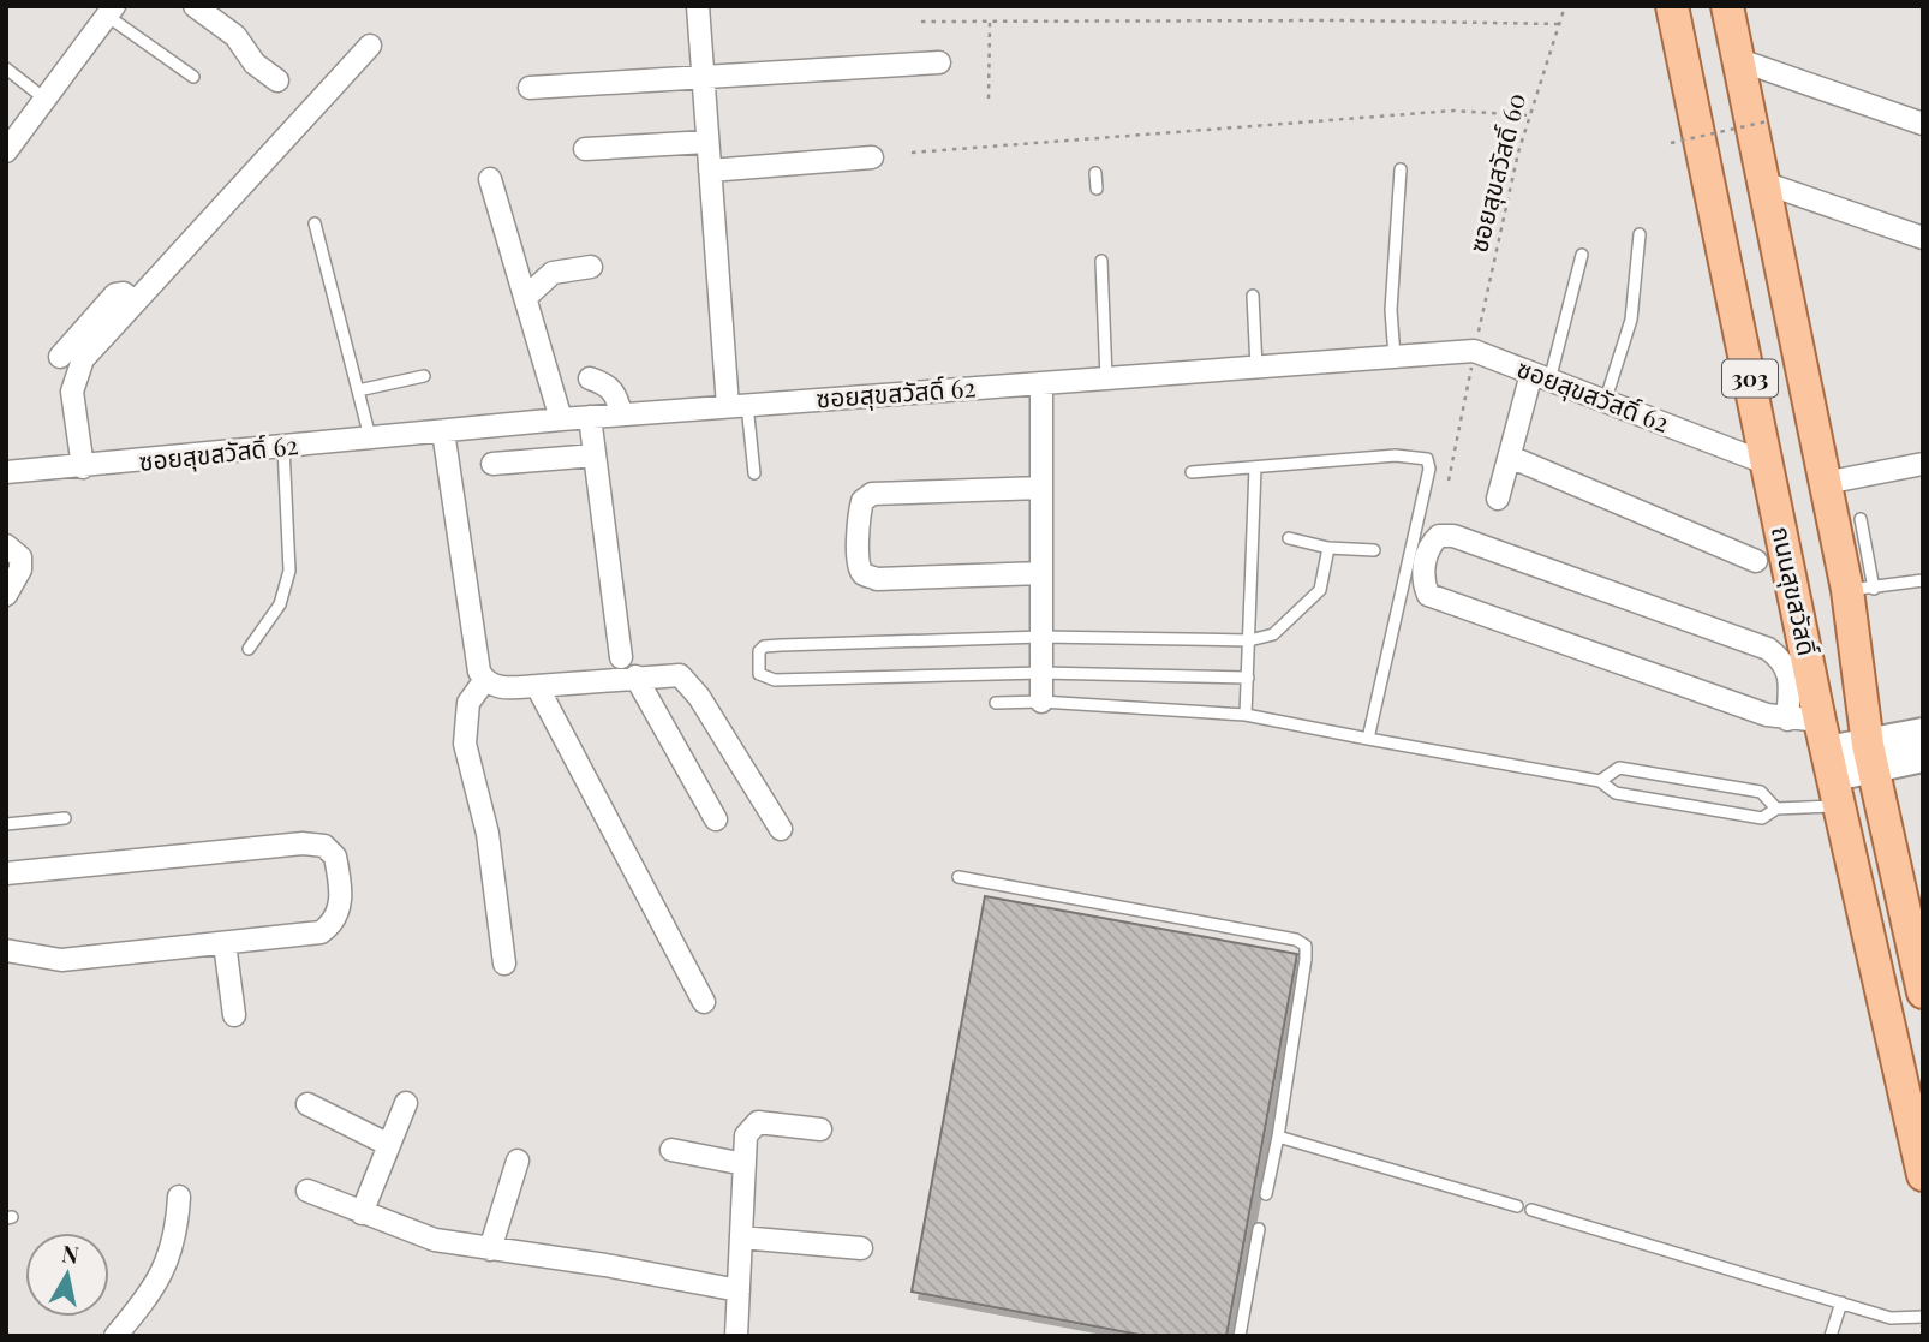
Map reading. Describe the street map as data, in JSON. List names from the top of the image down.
{
  "streets": {
    "main road": ["303", "ถนนสุขสวัสดิ์"],
    "street": ["ซอยสุขสวัสดิ์ 62"],
    "path": ["ซอยสุขสวัสดิ์ 60"]
  },
  "crossings": [
    ["ซอยสุขสวัสดิ์ 60", "ซอยสุขสวัสดิ์ 62"],
    ["ซอยสุขสวัสดิ์ 62", "ถนนสุขสวัสดิ์"]
  ],
  "north": "top"
}
